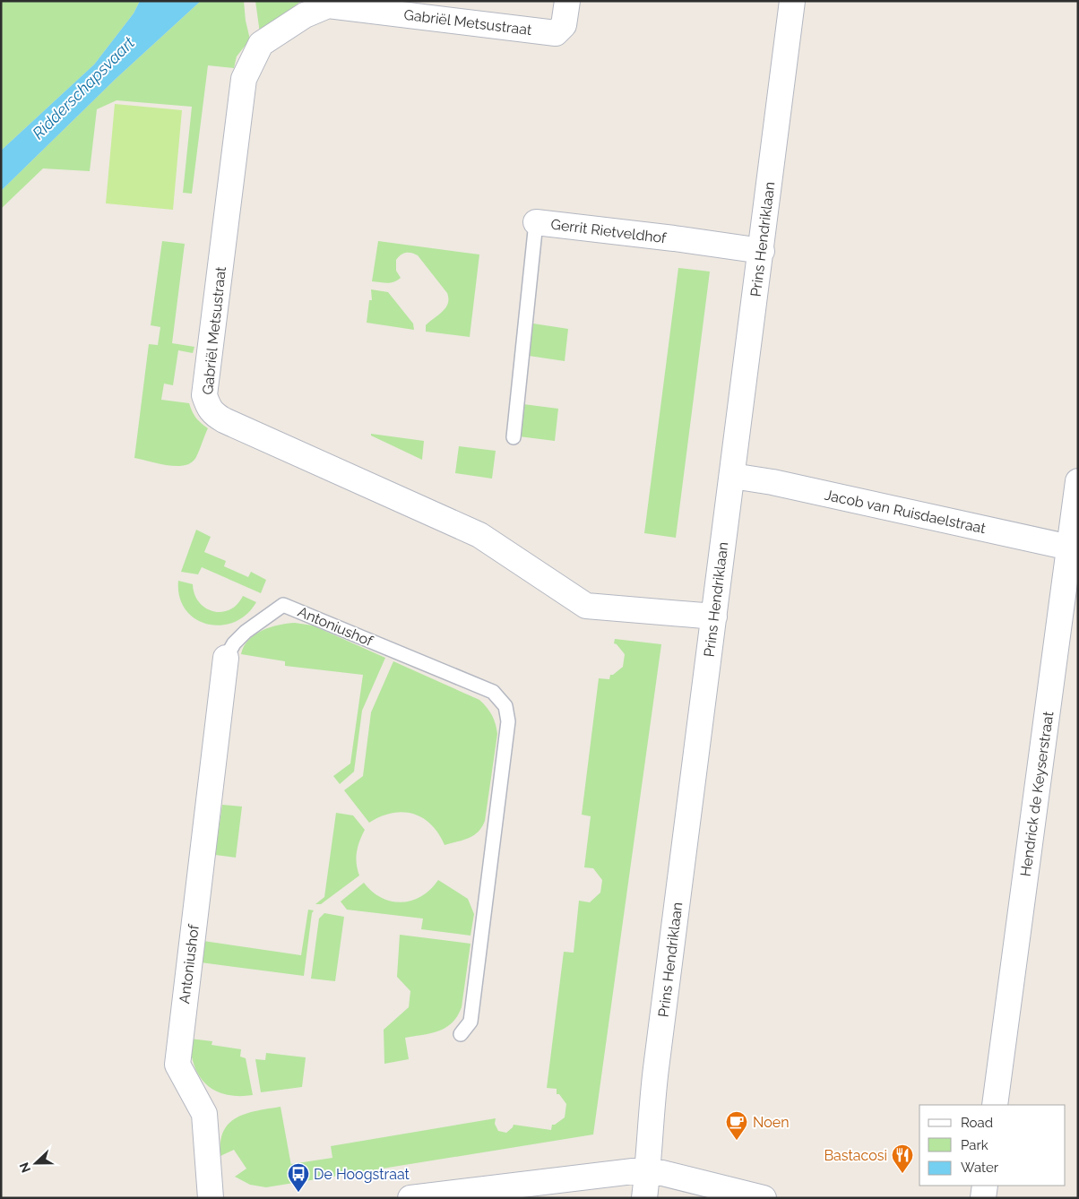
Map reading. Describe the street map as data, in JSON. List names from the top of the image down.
{
  "streets": {
    "street": [
      "Gabriël Metsustraat",
      "Gerrit Rietveldhof",
      "Prins Hendriklaan",
      "Jacob van Ruisdaelstraat",
      "Antoniushof",
      "Hendrick de Keyserstraat"
    ]
  },
  "crossings": [
    ["Gabriël Metsustraat", "Prins Hendriklaan"],
    ["Gerrit Rietveldhof", "Prins Hendriklaan"],
    ["Prins Hendriklaan", "Jacob van Ruisdaelstraat"],
    ["Jacob van Ruisdaelstraat", "Hendrick de Keyserstraat"]
  ],
  "water": ["Ridderschapsvaart"],
  "places": {
    "cafe": ["Noen"],
    "restaurant": ["Bastacosi"],
    "bus stop": ["De Hoogstraat"]
  },
  "legend": ["Road", "Park", "Water"],
  "north": "left"
}
